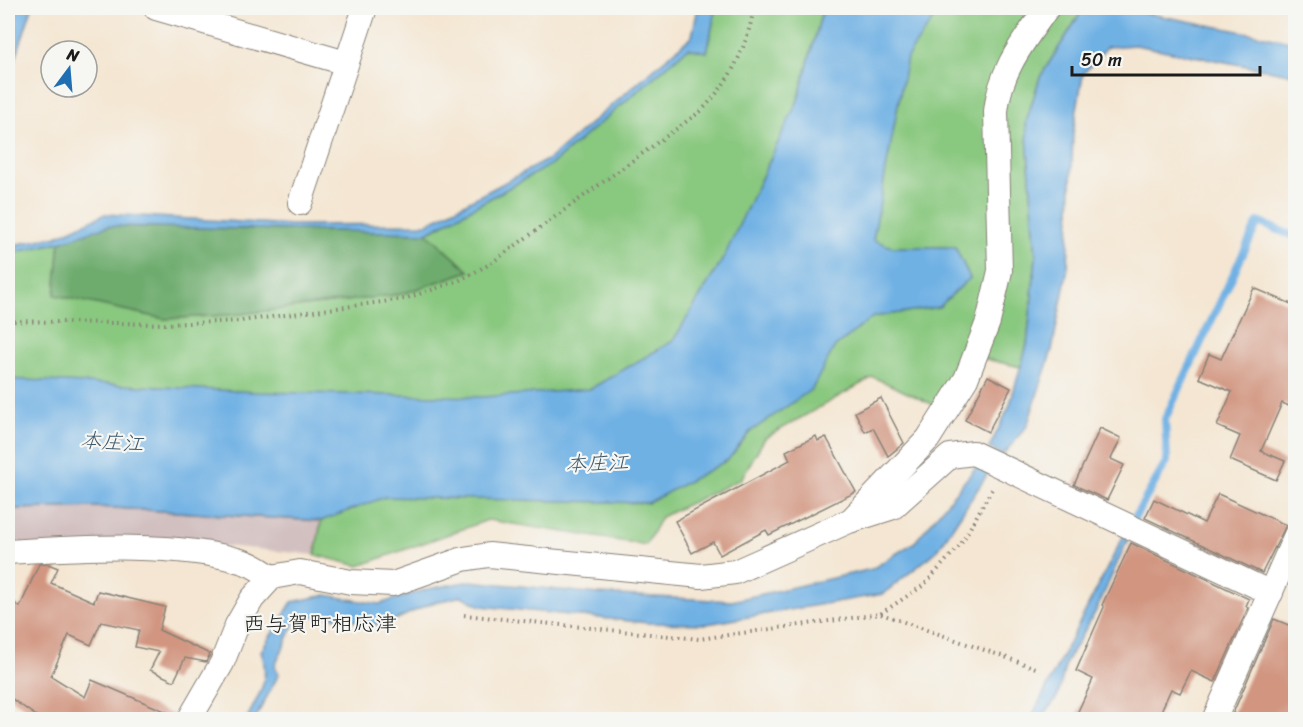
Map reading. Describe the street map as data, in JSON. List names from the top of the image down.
{
  "districts": ["西与賀町相応津"],
  "water": ["本庄江"],
  "scale_bar": "50 m",
  "north": "top"
}
